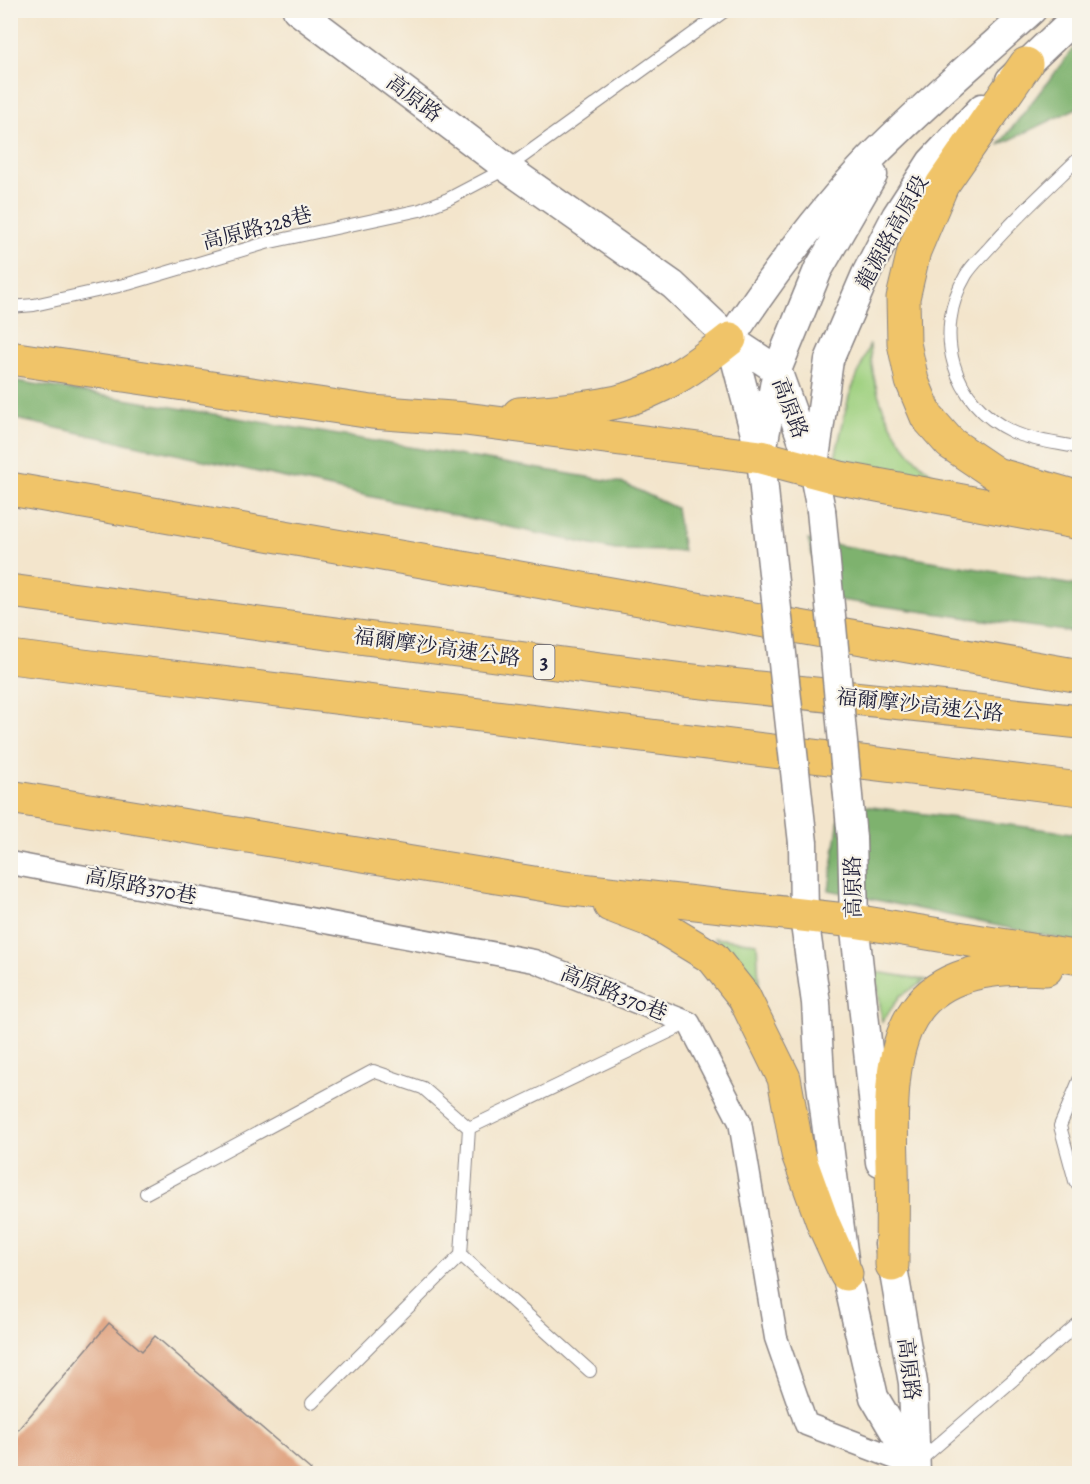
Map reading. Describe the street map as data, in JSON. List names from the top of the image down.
{
  "streets": {
    "highway": ["福爾摩沙高速公路", "3"],
    "street": ["高原路", "龍源路高原段", "高原路370巷"],
    "lane": ["高原路328巷"]
  },
  "crossings": [
    ["高原路", "高原路328巷"],
    ["高原路", "龍源路高原段"],
    ["高原路", "高原路370巷"]
  ]
}
